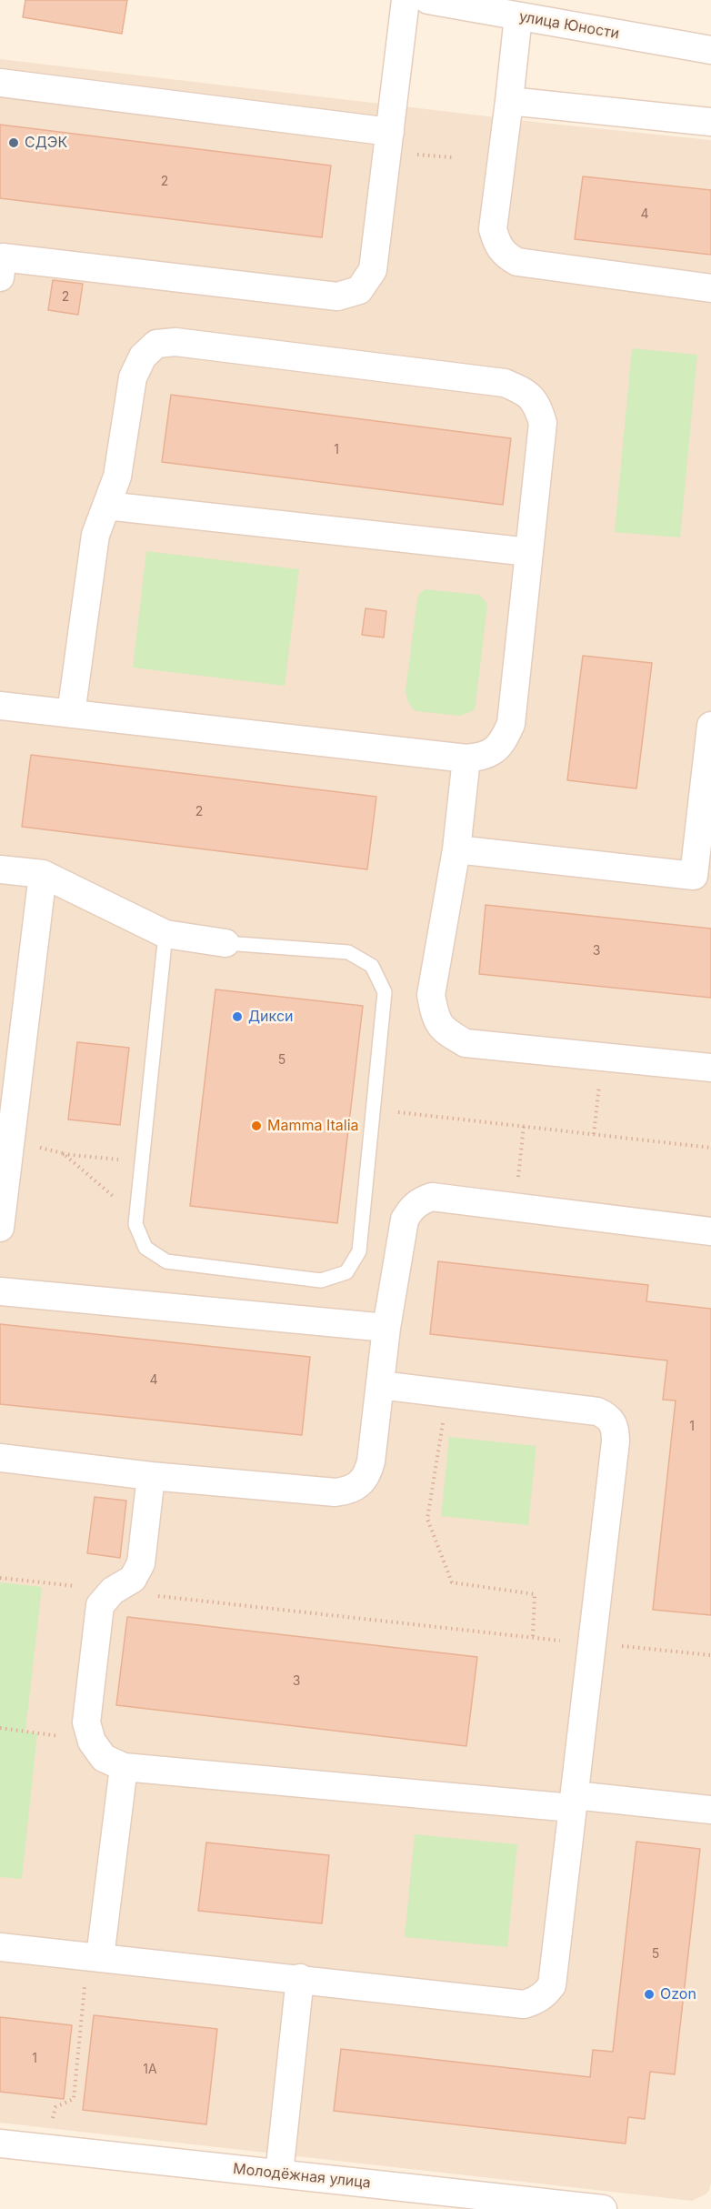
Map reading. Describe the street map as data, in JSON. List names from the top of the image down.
{
  "streets": {
    "street": ["улица Юности", "Молодёжная улица"]
  },
  "places": [
    "СДЭК",
    "Дикси",
    "Mamma Italia",
    "Ozon"
  ],
  "house_numbers": [
    "2",
    "4",
    "2",
    "1",
    "2",
    "3",
    "5",
    "4",
    "1",
    "3",
    "5",
    "1",
    "1А"
  ]
}
